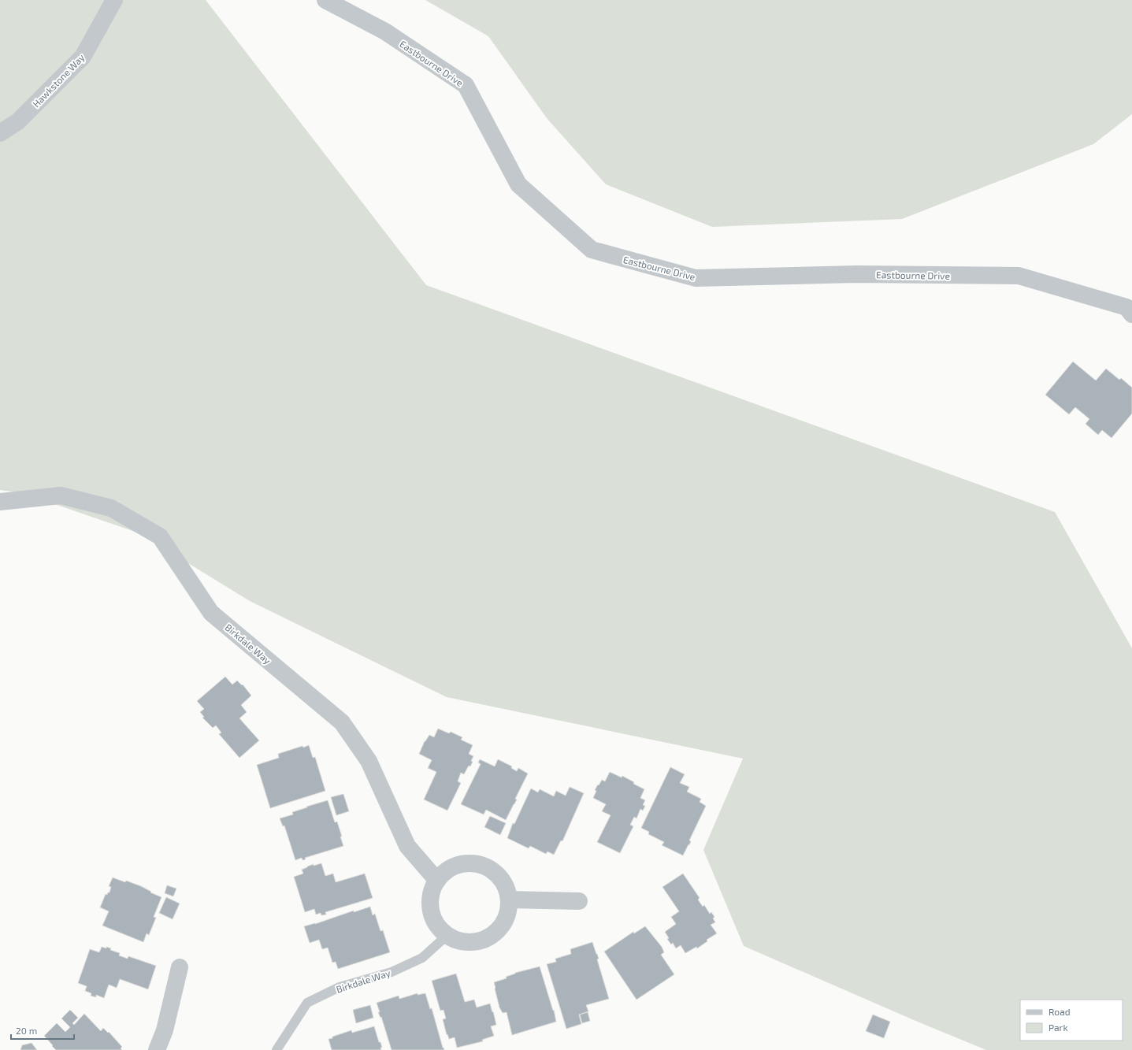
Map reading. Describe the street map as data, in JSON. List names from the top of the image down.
{
  "streets": {
    "street": ["Eastbourne Drive", "Hawkstone Way", "Birkdale Way"]
  },
  "legend": ["Road", "Park"],
  "scale_bar": "20 m"
}
